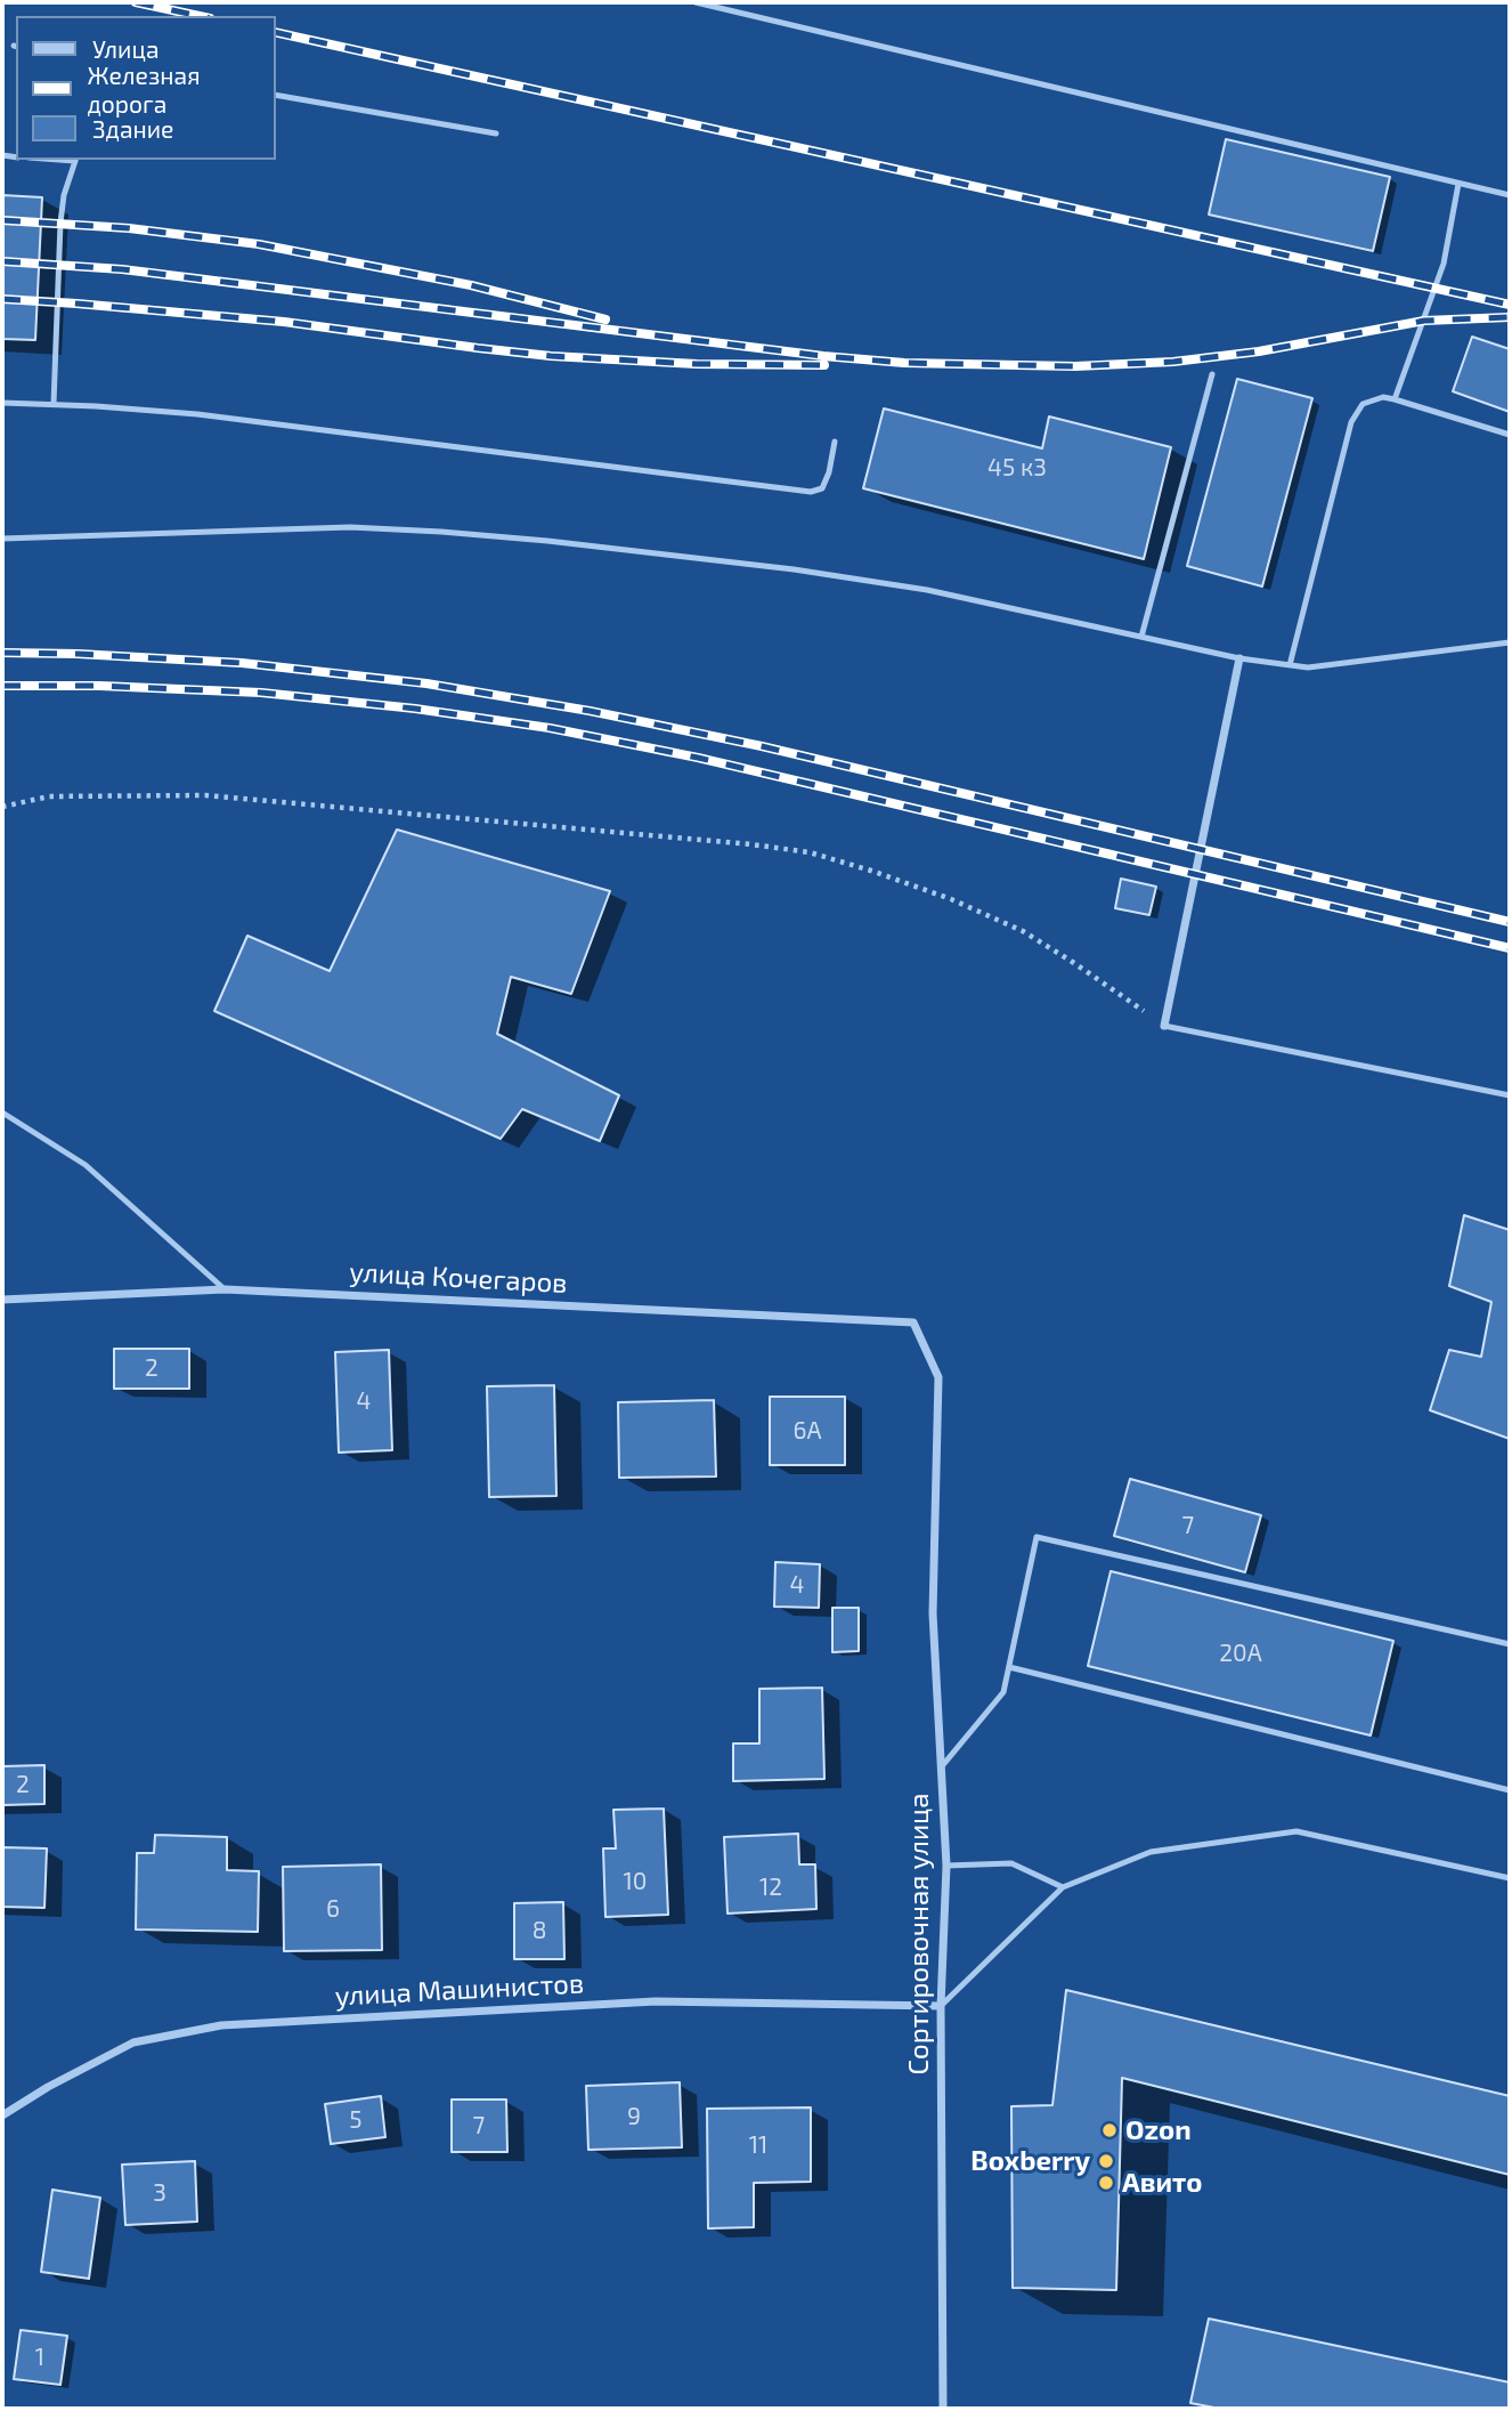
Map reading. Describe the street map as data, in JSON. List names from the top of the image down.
{
  "streets": {
    "street": ["улица Кочегаров", "Сортировочная улица", "улица Машинистов"]
  },
  "crossings": [
    ["улица Кочегаров", "Сортировочная улица"],
    ["Сортировочная улица", "улица Машинистов"]
  ],
  "places": ["Ozon", "Boxberry", "Авито"],
  "house_numbers": [
    "45 к3",
    "2",
    "4",
    "6А",
    "7",
    "4",
    "20А",
    "2",
    "10",
    "12",
    "6",
    "8",
    "9",
    "5",
    "7",
    "11",
    "3",
    "1"
  ],
  "legend": ["Улица", "Железная дорога", "Здание"]
}
